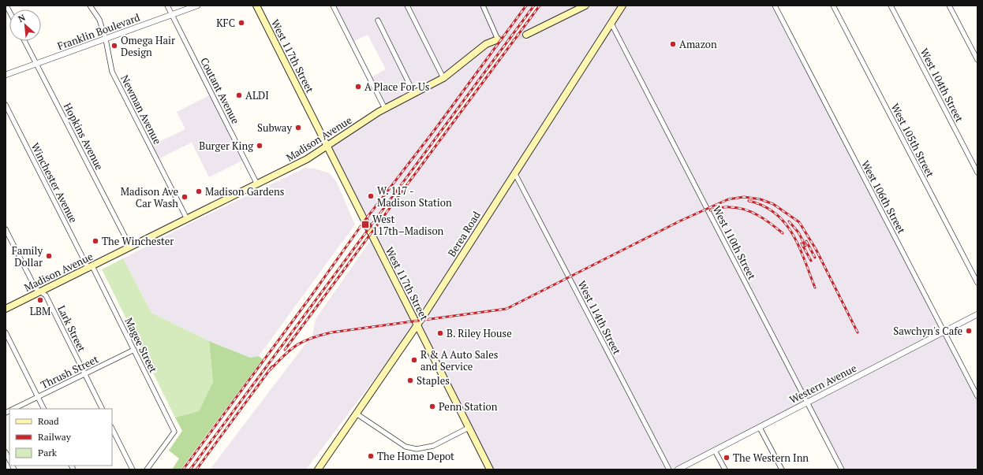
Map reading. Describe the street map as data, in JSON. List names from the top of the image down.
{
  "streets": {
    "main road": ["West 117th Street", "Madison Avenue", "Berea Road"],
    "street": [
      "Franklin Boulevard",
      "West 104th Street",
      "Coutant Avenue",
      "Newman Avenue",
      "Hopkins Avenue",
      "West 105th Street",
      "Winchester Avenue",
      "West 106th Street",
      "West 110th Street",
      "West 114th Street",
      "Lark Street",
      "Magee Street",
      "Thrush Street",
      "Western Avenue"
    ]
  },
  "crossings": [
    ["Franklin Boulevard", "Coutant Avenue"],
    ["Franklin Boulevard", "Newman Avenue"],
    ["Franklin Boulevard", "Hopkins Avenue"],
    ["West 117th Street", "Madison Avenue"],
    ["West 117th Street", "Berea Road"],
    ["Coutant Avenue", "Madison Avenue"],
    ["Newman Avenue", "Madison Avenue"],
    ["Hopkins Avenue", "Madison Avenue"],
    ["Madison Avenue", "Winchester Avenue"],
    ["Madison Avenue", "Lark Street"],
    ["Madison Avenue", "Magee Street"],
    ["Winchester Avenue", "Magee Street"],
    ["West 106th Street", "Western Avenue"],
    ["Berea Road", "West 110th Street"],
    ["Berea Road", "West 114th Street"],
    ["West 110th Street", "Western Avenue"],
    ["Lark Street", "Thrush Street"],
    ["Magee Street", "Thrush Street"]
  ],
  "places": {
    "other": [
      "KFC",
      "Amazon",
      "Omega Hair Design",
      "A Place For Us",
      "ALDI",
      "Subway",
      "Burger King",
      "Madison Gardens",
      "W. 117 - Madison Station",
      "Madison Ave Car Wash",
      "The Winchester",
      "Family Dollar",
      "LBM",
      "Sawchyn's Cafe",
      "B. Riley House",
      "R & A Auto Sales and Service",
      "Staples",
      "Penn Station",
      "The Home Depot",
      "The Western Inn"
    ],
    "transit": ["West 117th–Madison"]
  },
  "legend": ["Road", "Railway", "Park"],
  "north": "top left"
}
